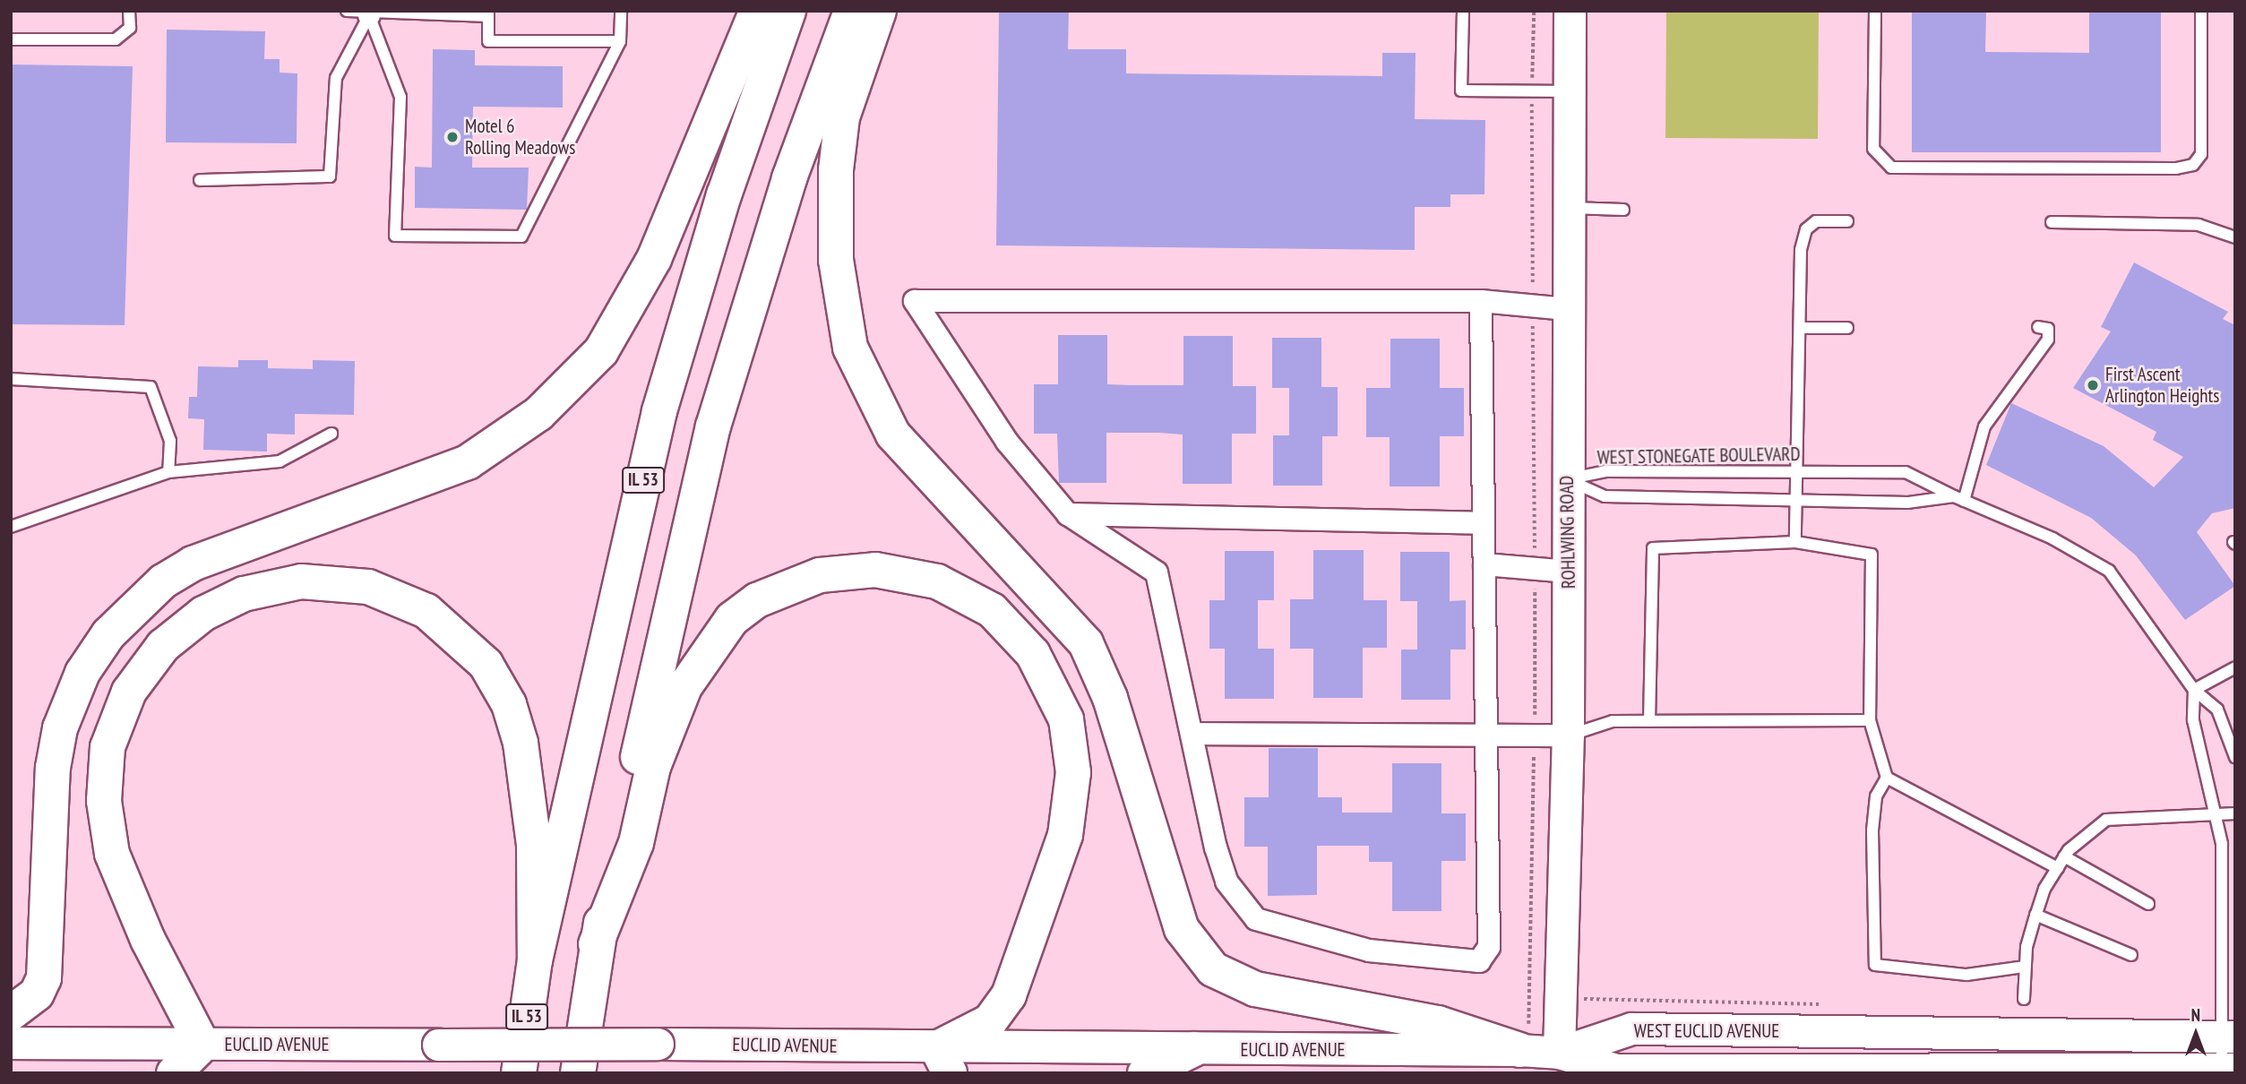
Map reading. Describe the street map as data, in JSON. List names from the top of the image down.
{
  "streets": {
    "highway": ["IL 53"],
    "main road": ["ROHLWING ROAD", "WEST EUCLID AVENUE", "EUCLID AVENUE"],
    "lane": ["WEST STONEGATE BOULEVARD"]
  },
  "crossings": [
    ["WEST STONEGATE BOULEVARD", "ROHLWING ROAD"],
    ["ROHLWING ROAD", "WEST EUCLID AVENUE"],
    ["ROHLWING ROAD", "EUCLID AVENUE"],
    ["WEST EUCLID AVENUE", "EUCLID AVENUE"]
  ],
  "places": ["Motel 6 Rolling Meadows", "First Ascent Arlington Heights"],
  "north": "top"
}
